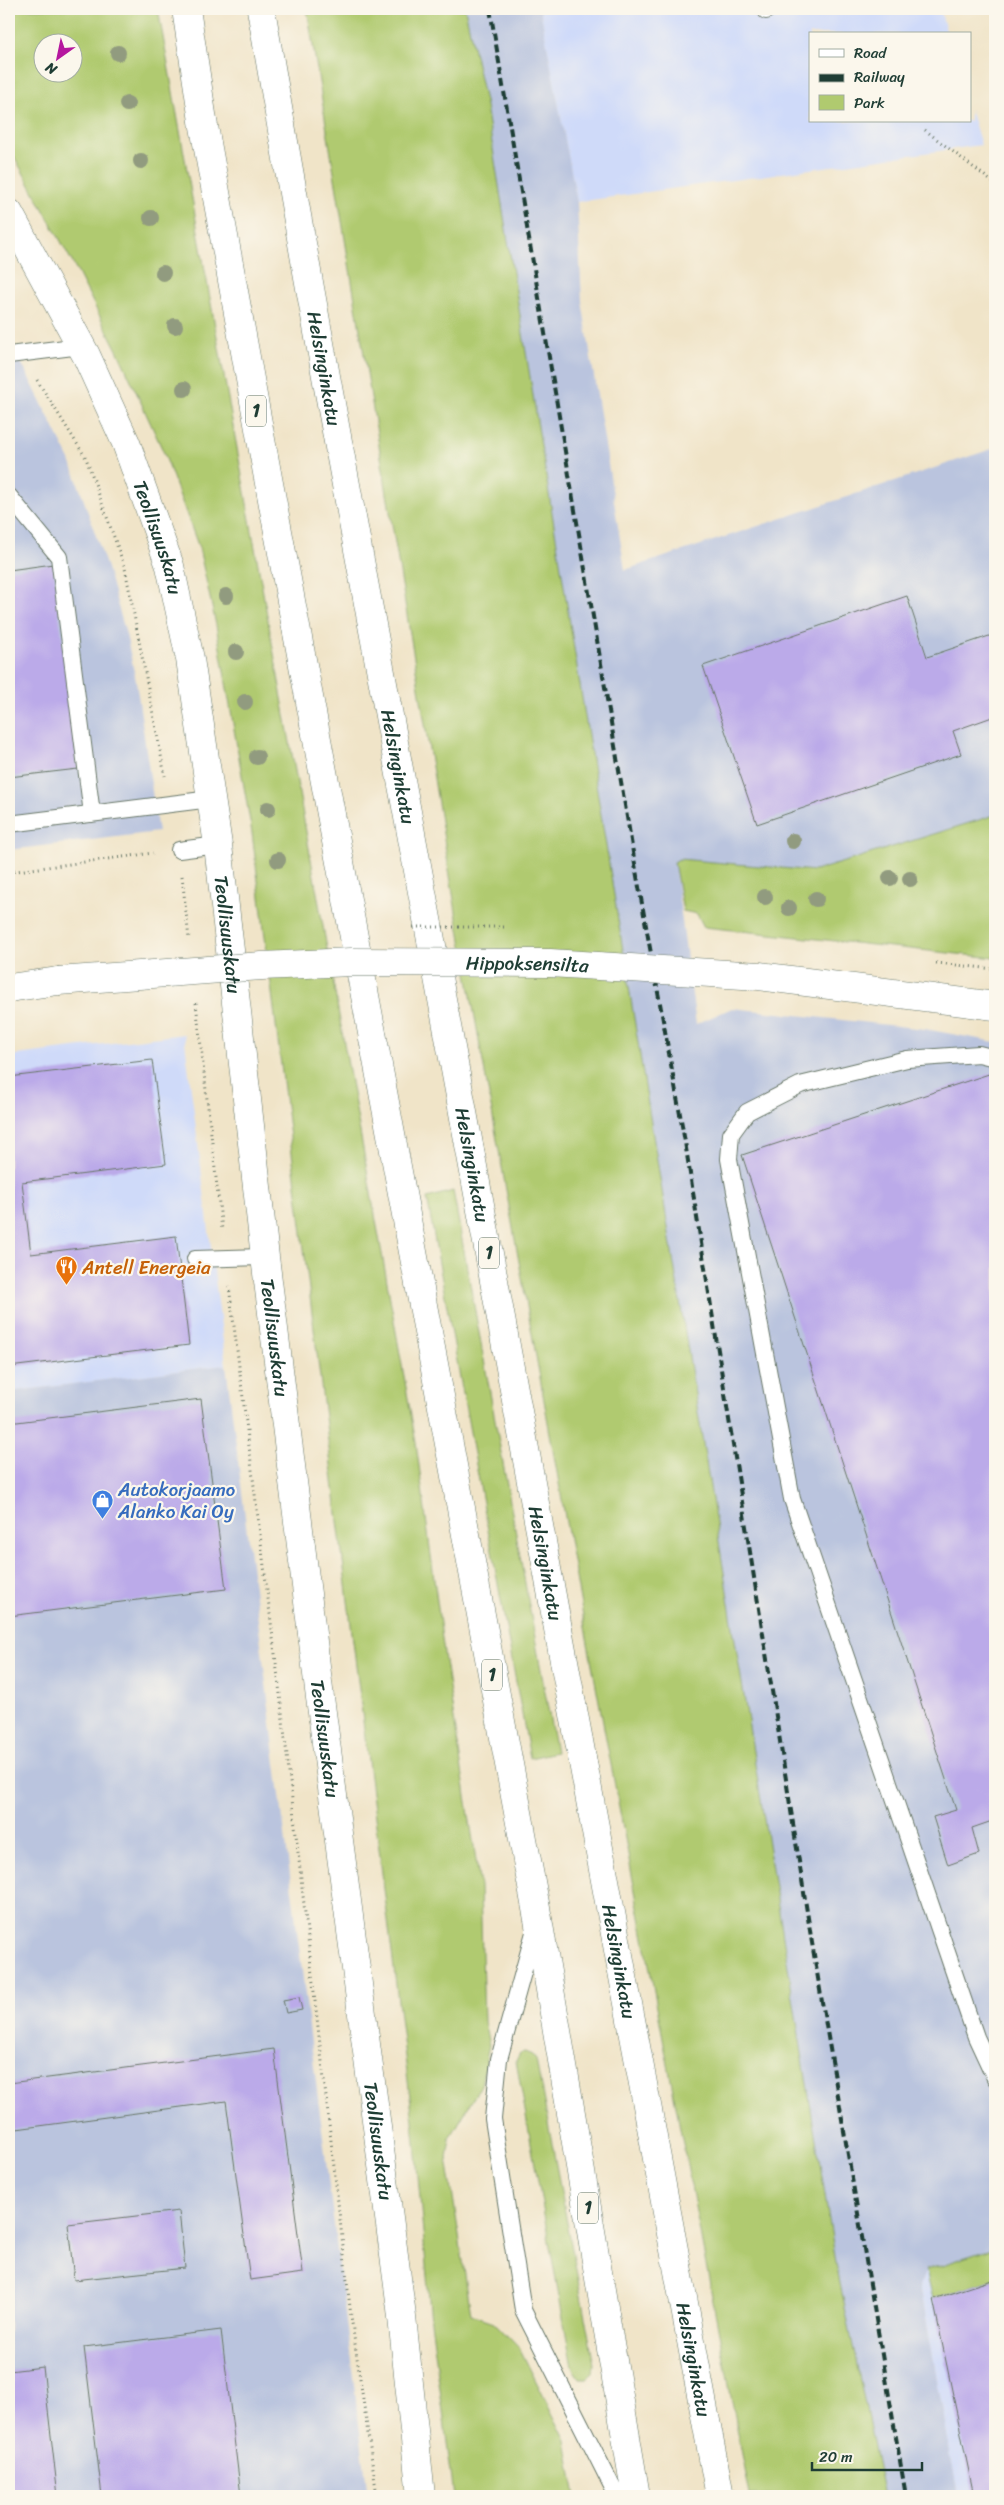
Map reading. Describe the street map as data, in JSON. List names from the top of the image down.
{
  "streets": {
    "main road": [
      "Helsinginkatu",
      "1",
      "Teollisuuskatu",
      "Hippoksensilta"
    ]
  },
  "places": {
    "restaurant": ["Antell Energeia"],
    "shop": ["Autokorjaamo Alanko Kai Oy"]
  },
  "legend": ["Road", "Railway", "Park"],
  "scale_bar": "20 m",
  "north": "bottom left"
}
